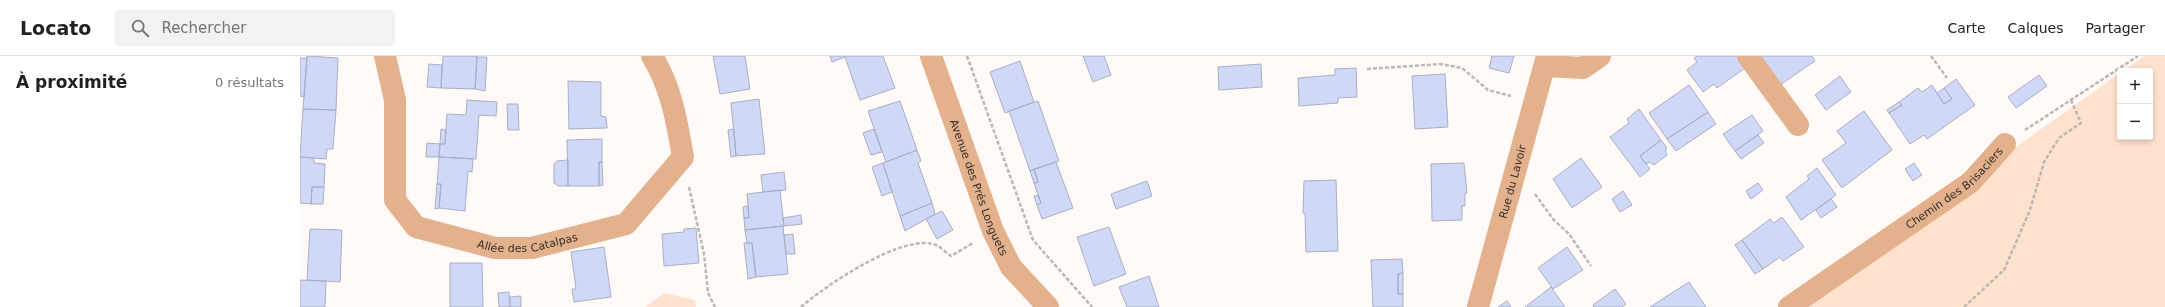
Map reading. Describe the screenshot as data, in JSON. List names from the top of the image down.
{
  "streets": {
    "street": [
      "Rue du Lavoir",
      "Avenue des Prés Longuets",
      "Chemin des Brisaciers",
      "Allée des Catalpas"
    ]
  },
  "page": {
    "header": "Locato",
    "search": "Rechercher",
    "nav": ["Carte", "Calques", "Partager"],
    "heading": ["À proximité", "0 résultats"],
    "map_buttons": ["+", "−"]
  }
}
